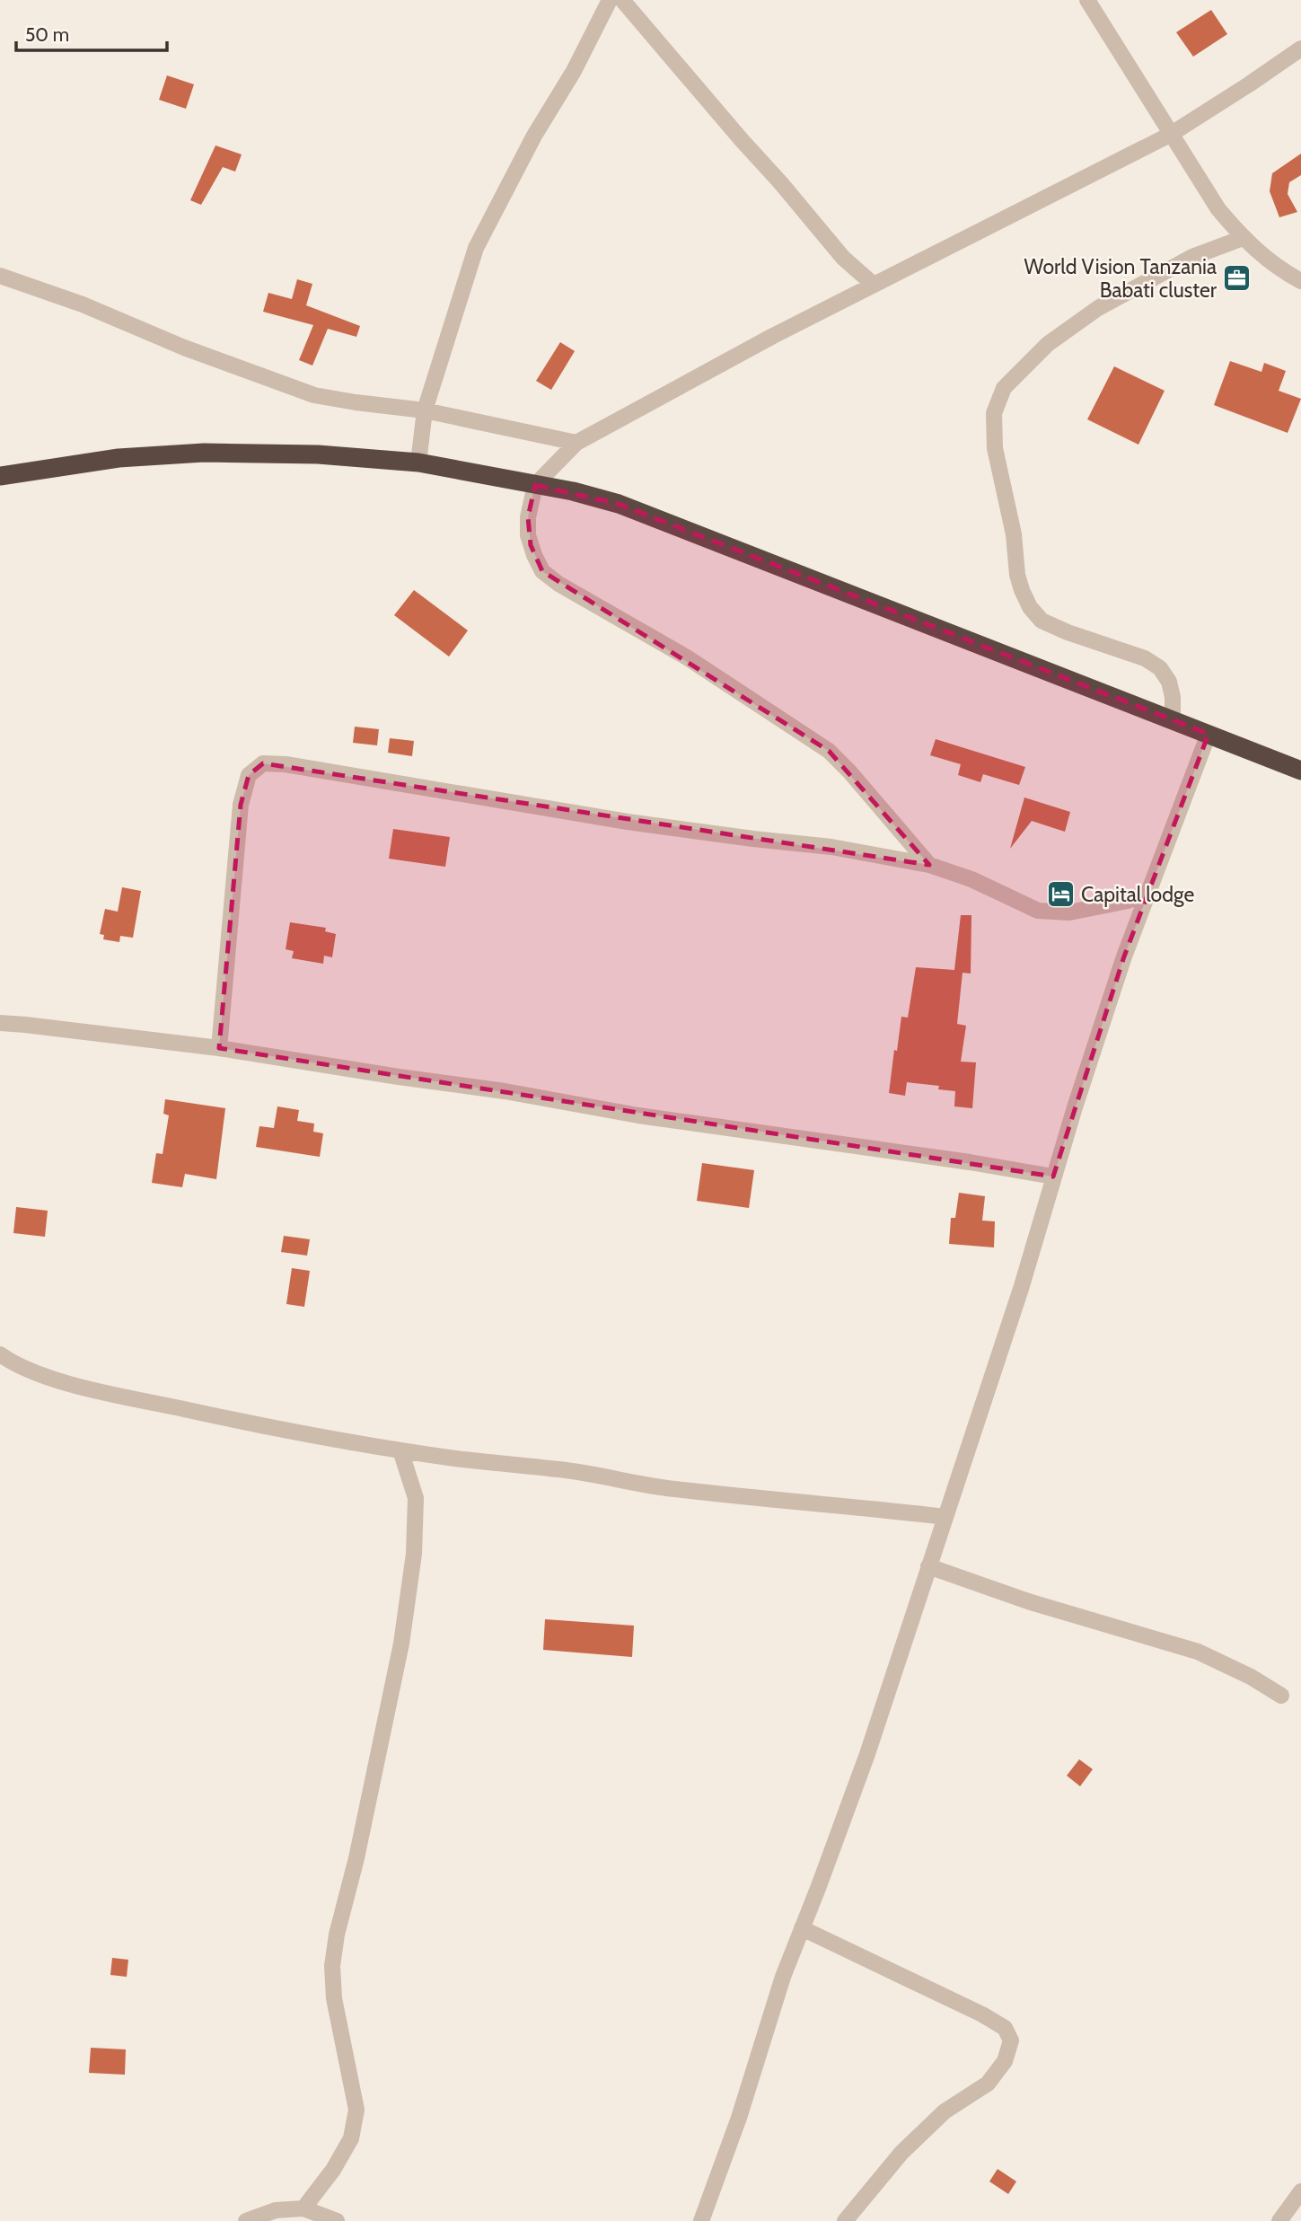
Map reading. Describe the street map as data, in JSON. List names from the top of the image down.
{
  "places": {
    "office": ["World Vision Tanzania Babati cluster"],
    "hotel": ["Capital lodge"]
  },
  "scale_bar": "50 m"
}
